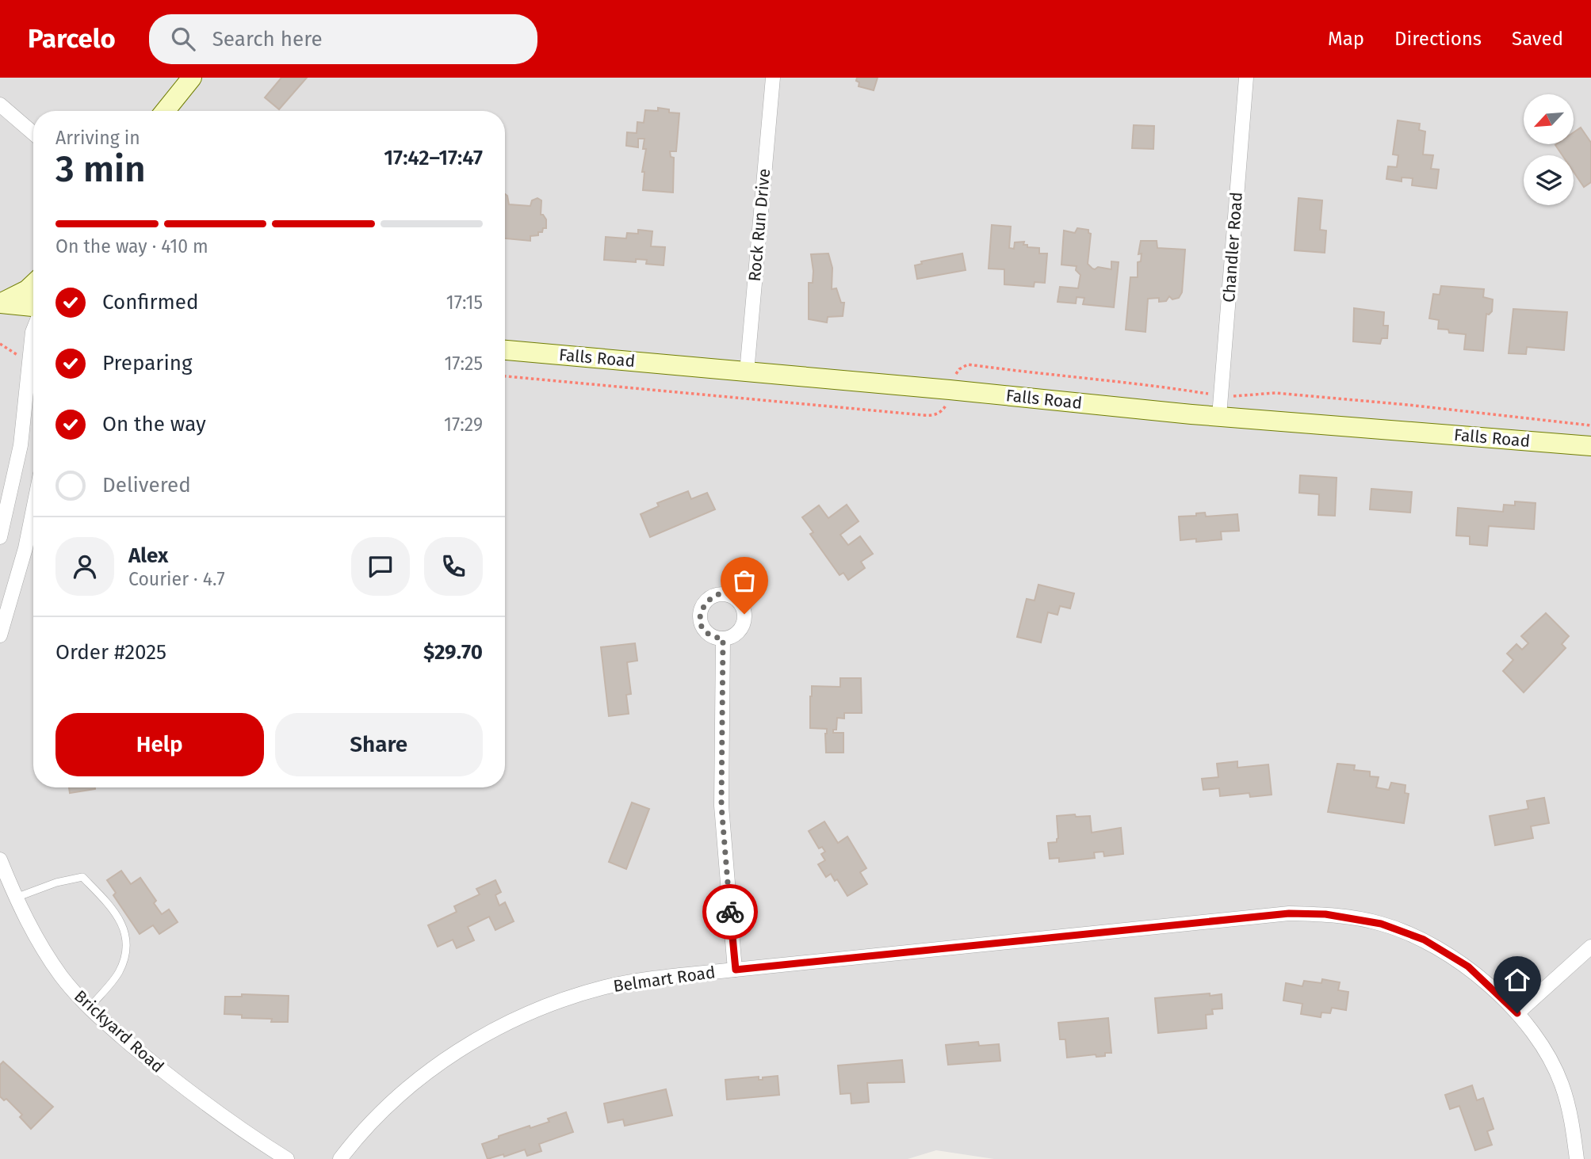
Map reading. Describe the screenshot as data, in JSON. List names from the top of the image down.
{
  "streets": {
    "main road": ["Falls Road"],
    "street": [
      "Rock Run Drive",
      "Chandler Road",
      "Belmart Road",
      "Brickyard Road"
    ]
  },
  "crossings": [
    ["Rock Run Drive", "Falls Road"],
    ["Chandler Road", "Falls Road"]
  ],
  "north": "bottom left",
  "page": {
    "header": "Parcelo",
    "search": "Search here",
    "nav": ["Map", "Directions", "Saved"],
    "heading": ["3 min", "Arriving in", "17:42–17:47"],
    "panel": [
      "Alex",
      "Courier · 4.7",
      "Order #2025",
      "$29.70"
    ],
    "bar": "On the way · 410 m",
    "list": [
      ["Confirmed", "17:15"],
      ["Preparing", "17:25"],
      ["On the way", "17:29"],
      "Delivered"
    ],
    "buttons": ["Help", "Share"]
  }
}
